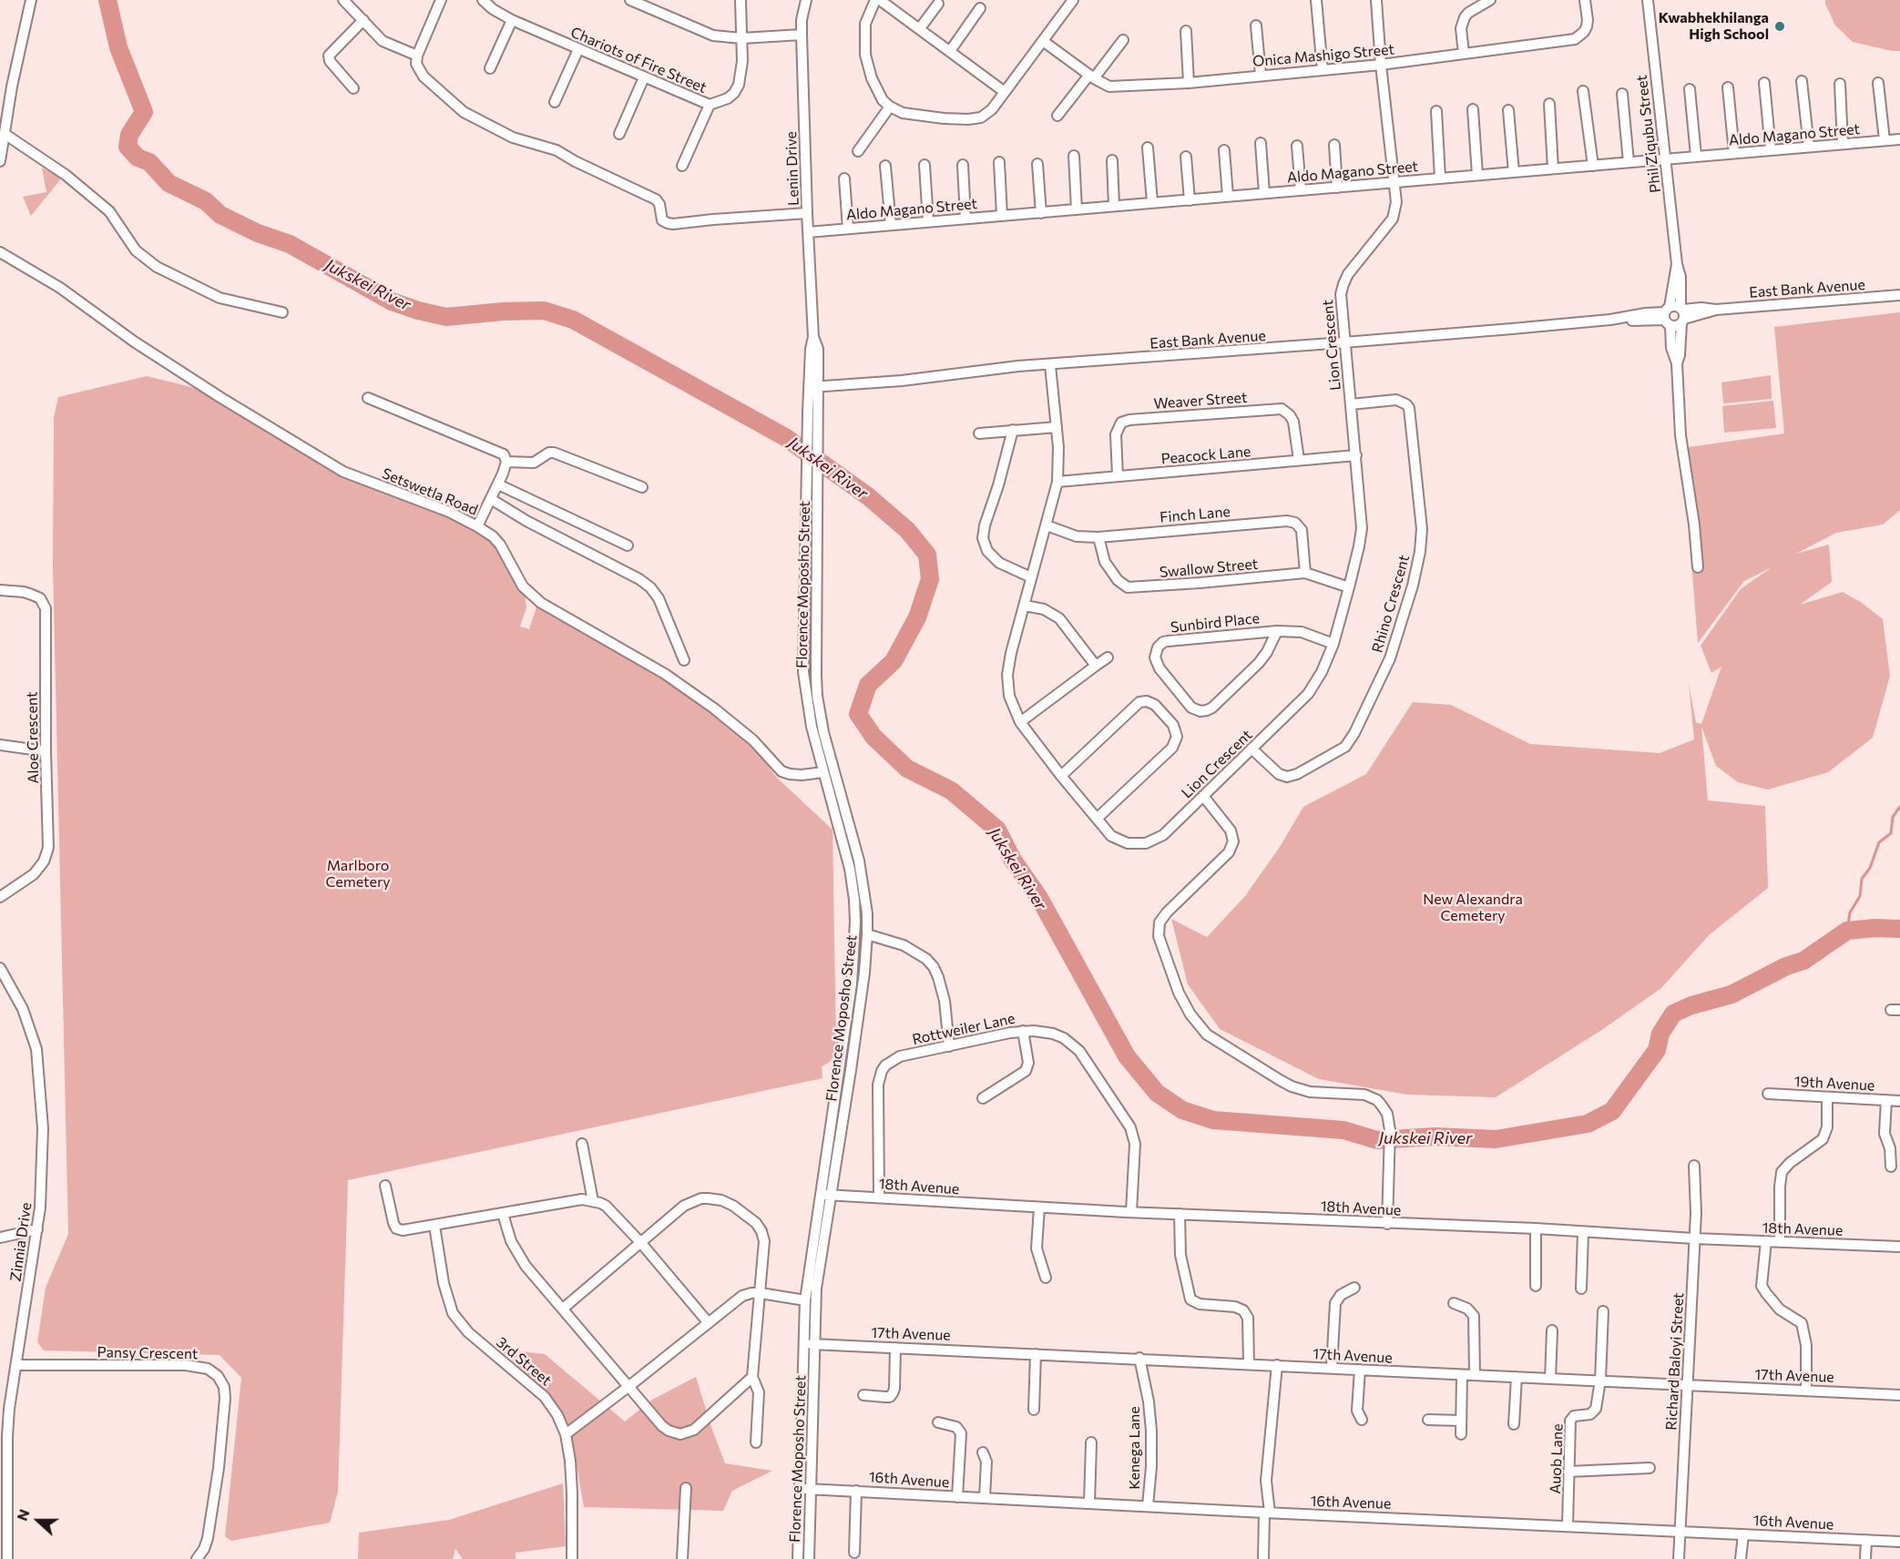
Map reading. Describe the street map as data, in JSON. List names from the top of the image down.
{
  "streets": {
    "street": [
      "Onica Mashigo Street",
      "Chariots of Fire Street",
      "Phil Ziqubu Street",
      "Aldo Magano Street",
      "Lenin Drive",
      "East Bank Avenue",
      "Lion Crescent",
      "Weaver Street",
      "Peacock Lane",
      "Setswetla Road",
      "Finch Lane",
      "Swallow Street",
      "Florence Moposho Street",
      "Rhino Crescent",
      "Sunbird Place",
      "Aloe Crescent",
      "Rottweiler Lane",
      "19th Avenue",
      "18th Avenue",
      "Zinnia Drive",
      "17th Avenue",
      "Pansy Crescent",
      "3rd Street",
      "Richard Baloyi Street",
      "Kenega Lane",
      "Auob Lane",
      "16th Avenue"
    ]
  },
  "crossings": [
    ["Onica Mashigo Street", "Lion Crescent"],
    ["Phil Ziqubu Street", "Aldo Magano Street"],
    ["Phil Ziqubu Street", "East Bank Avenue"],
    ["Aldo Magano Street", "Lenin Drive"],
    ["Aldo Magano Street", "Lion Crescent"],
    ["Lenin Drive", "East Bank Avenue"],
    ["Lenin Drive", "Florence Moposho Street"],
    ["East Bank Avenue", "Lion Crescent"],
    ["East Bank Avenue", "Florence Moposho Street"],
    ["Lion Crescent", "Peacock Lane"],
    ["Lion Crescent", "Finch Lane"],
    ["Lion Crescent", "Swallow Street"],
    ["Lion Crescent", "Rhino Crescent"],
    ["Lion Crescent", "Sunbird Place"],
    ["Weaver Street", "Peacock Lane"],
    ["Setswetla Road", "Florence Moposho Street"],
    ["Finch Lane", "Swallow Street"],
    ["Florence Moposho Street", "18th Avenue"],
    ["Florence Moposho Street", "17th Avenue"],
    ["Florence Moposho Street", "16th Avenue"],
    ["Rottweiler Lane", "18th Avenue"],
    ["18th Avenue", "Richard Baloyi Street"],
    ["Zinnia Drive", "Pansy Crescent"],
    ["17th Avenue", "Richard Baloyi Street"],
    ["17th Avenue", "Kenega Lane"],
    ["17th Avenue", "Auob Lane"],
    ["Richard Baloyi Street", "16th Avenue"],
    ["Kenega Lane", "16th Avenue"],
    ["Auob Lane", "16th Avenue"]
  ],
  "water": ["Jukskei River"],
  "parks": ["Marlboro Cemetery", "New Alexandra Cemetery"],
  "places": ["Kwabhekhilanga High School"],
  "north": "left"
}
